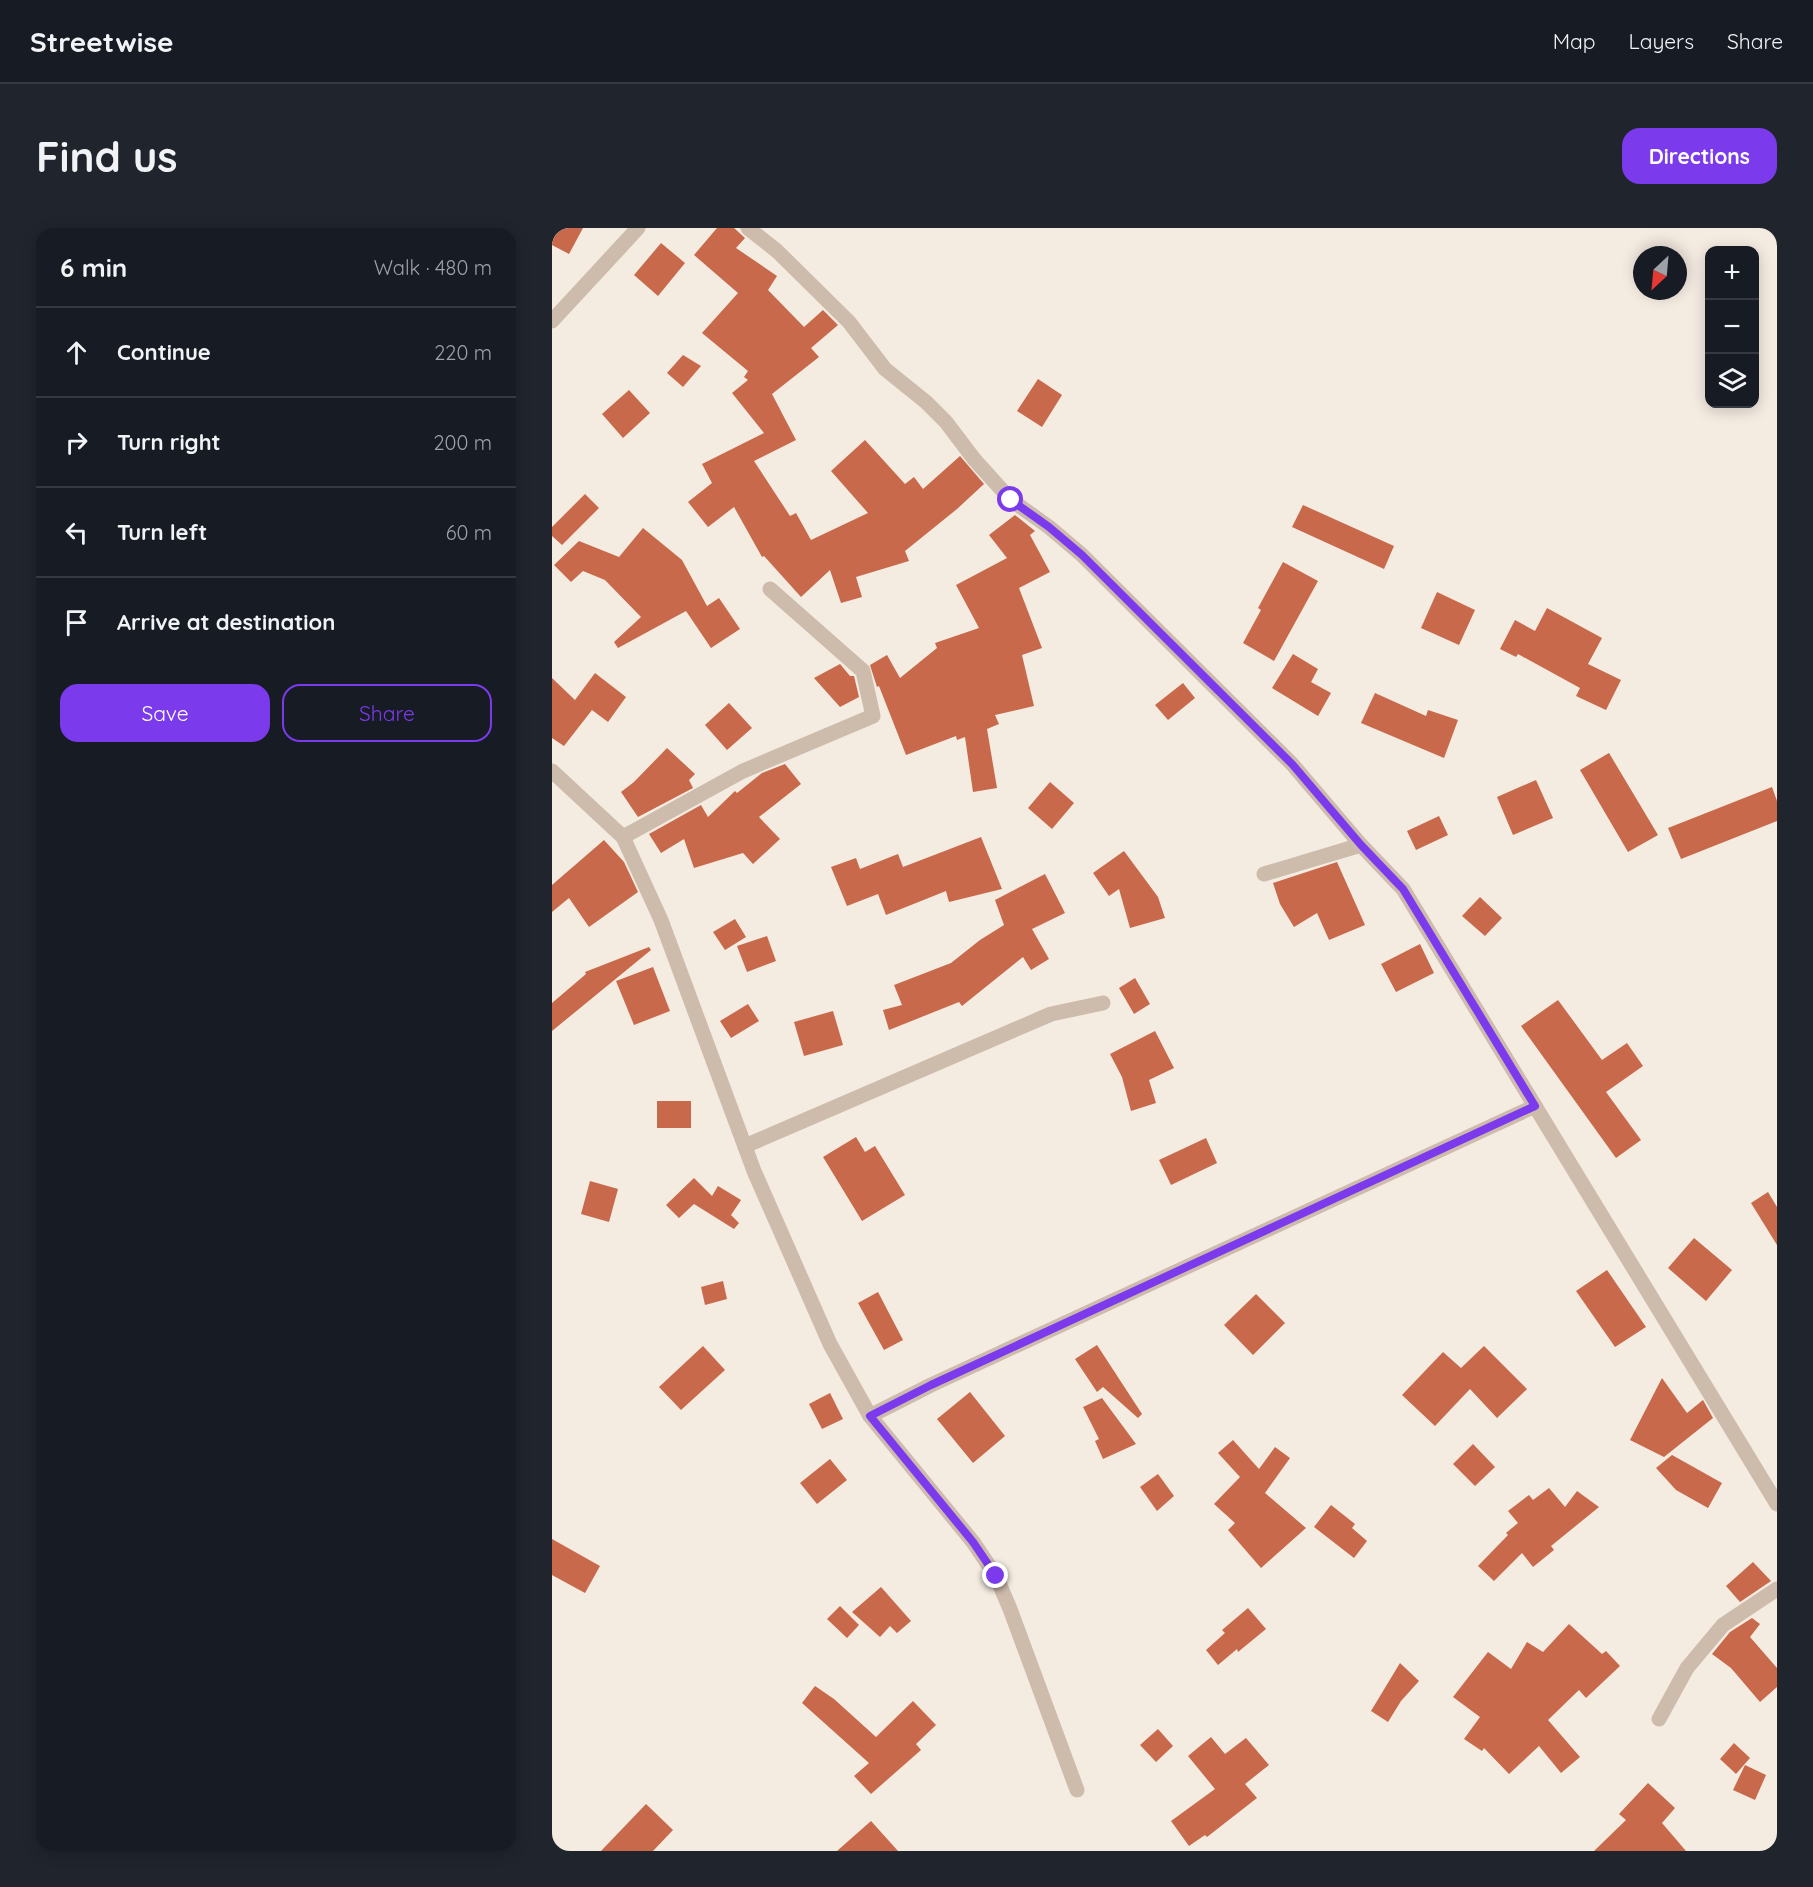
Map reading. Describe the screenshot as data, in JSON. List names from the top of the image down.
{
  "north": "bottom left",
  "page": {
    "header": "Streetwise",
    "nav": ["Map", "Layers", "Share"],
    "buttons": [
      "Directions",
      ["Save", "Share"]
    ],
    "title": "Find us",
    "heading": ["6 min", "Walk · 480 m"],
    "map_buttons": ["+", "−"],
    "list": [
      ["Continue", "220 m"],
      ["Turn right", "200 m"],
      ["Turn left", "60 m"],
      "Arrive at destination"
    ]
  }
}
